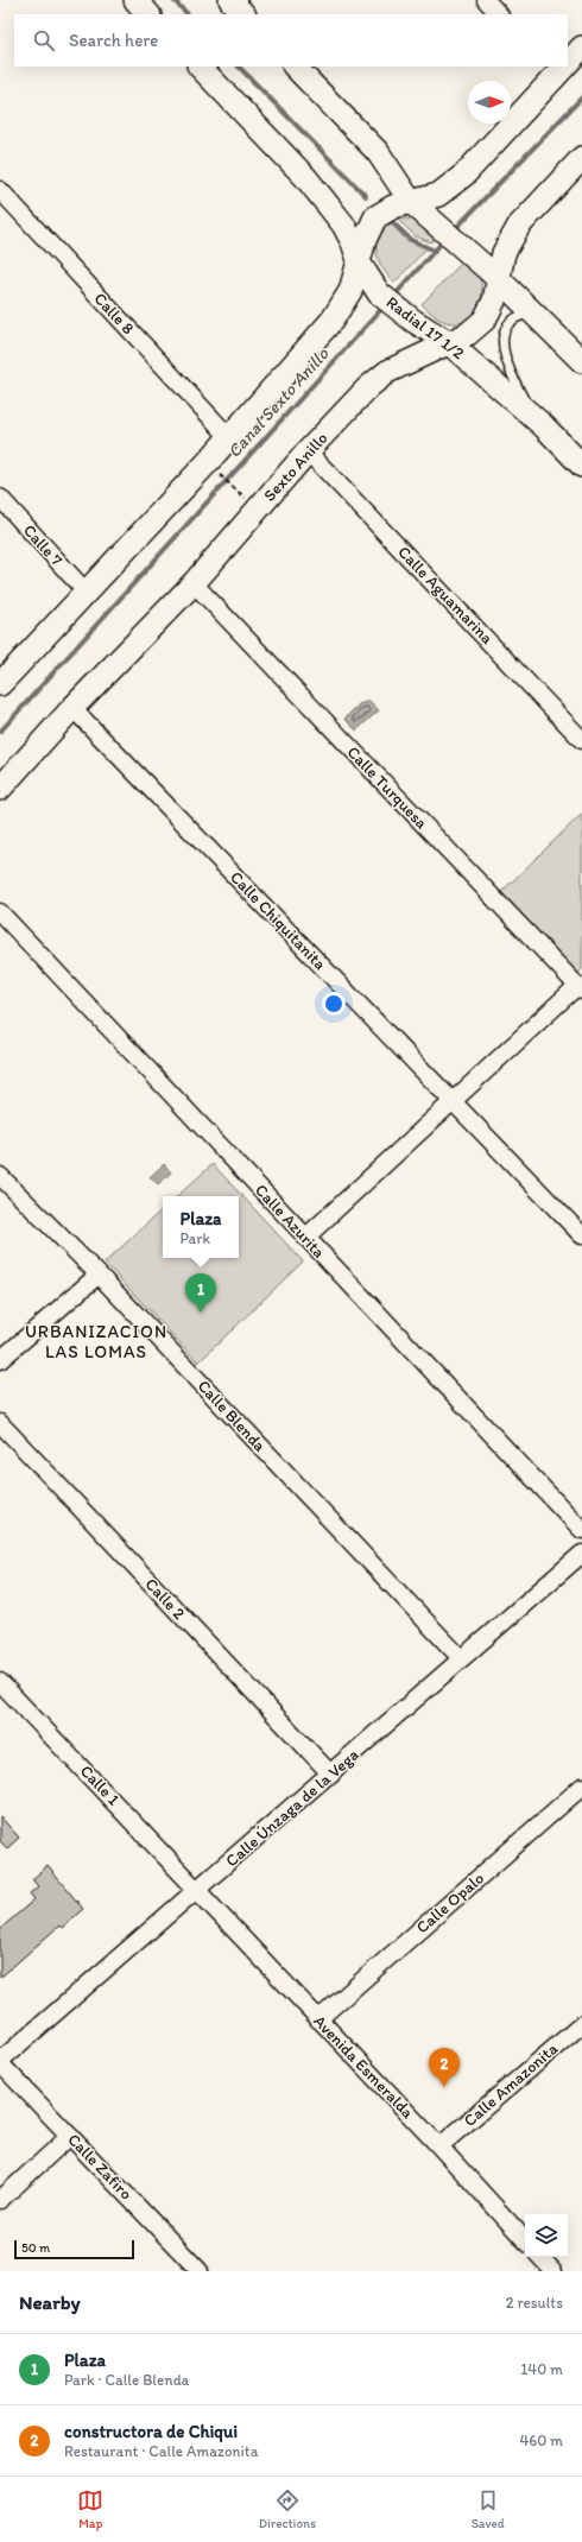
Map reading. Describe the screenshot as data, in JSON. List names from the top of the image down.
{
  "streets": {
    "main road": ["Radial 17 1/2", "Sexto Anillo"],
    "street": [
      "Calle 8",
      "Calle 7",
      "Calle Aguamarina",
      "Calle Turquesa",
      "Calle Chiquitanita",
      "Calle Azurita",
      "Calle Blenda",
      "Calle 2",
      "Calle 1",
      "Calle Únzaga de la Vega",
      "Calle Opalo",
      "Avenida Esmeralda",
      "Calle Amazonita",
      "Calle Zafiro"
    ]
  },
  "crossings": [
    ["Radial 17 1/2", "Sexto Anillo"],
    ["Sexto Anillo", "Calle Aguamarina"],
    ["Sexto Anillo", "Calle Turquesa"],
    ["Sexto Anillo", "Calle Chiquitanita"],
    ["Calle Blenda", "Calle Únzaga de la Vega"],
    ["Calle 2", "Calle Únzaga de la Vega"],
    ["Calle 1", "Calle Únzaga de la Vega"],
    ["Calle 1", "Avenida Esmeralda"],
    ["Calle Únzaga de la Vega", "Avenida Esmeralda"],
    ["Calle Únzaga de la Vega", "Calle Zafiro"],
    ["Calle Opalo", "Avenida Esmeralda"],
    ["Avenida Esmeralda", "Calle Amazonita"]
  ],
  "districts": ["URBANIZACION LAS LOMAS"],
  "water": ["Canal Sexto Anillo"],
  "scale_bar": "50 m",
  "north": "right",
  "page": {
    "search": "Search here",
    "popup": ["Plaza", "Park"],
    "pins": ["1", "2"],
    "scale": "50 m",
    "heading": ["Nearby", "2 results"],
    "list": [
      {
        "mark": "1",
        "name": "Plaza",
        "note": "Park · Calle Blenda",
        "value": "140 m"
      },
      {
        "mark": "2",
        "name": "constructora de Chiqui",
        "note": "Restaurant · Calle Amazonita",
        "value": "460 m"
      }
    ],
    "nav": ["Map", "Directions", "Saved"]
  }
}
